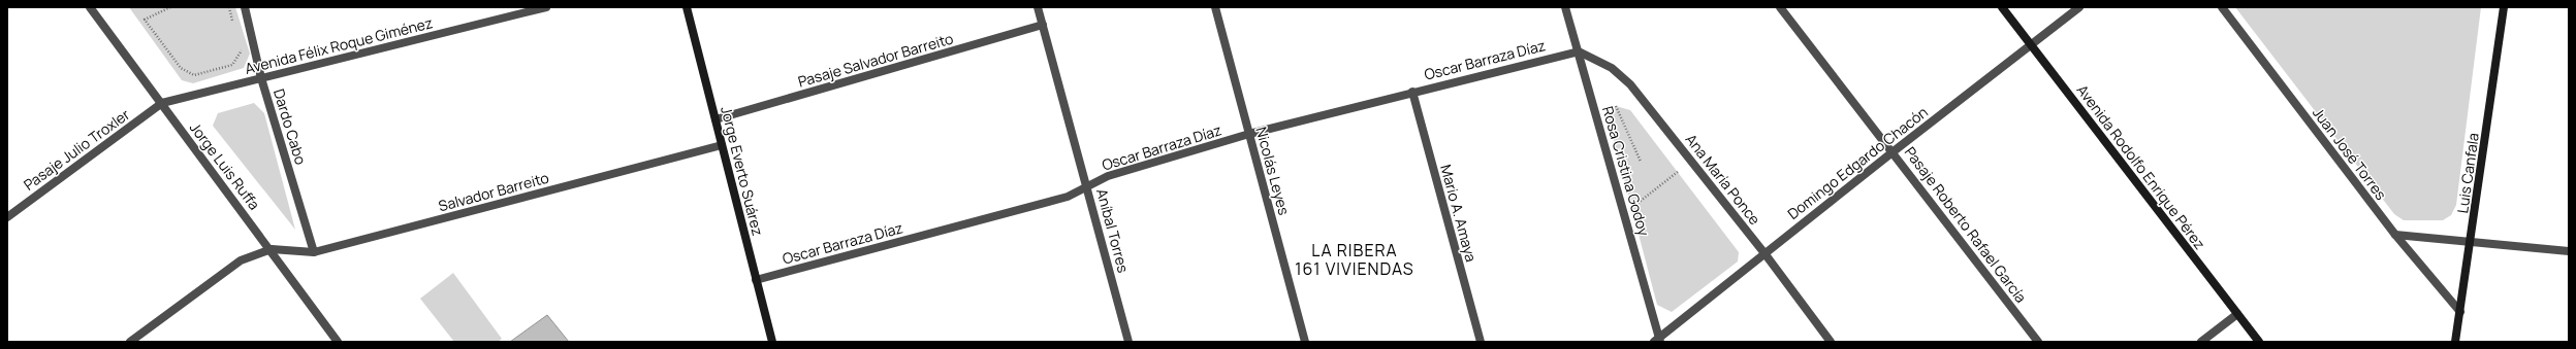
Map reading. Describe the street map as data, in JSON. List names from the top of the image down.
{
  "streets": {
    "street": [
      "Avenida Félix Roque Giménez",
      "Pasaje Salvador Barreito",
      "Oscar Barraza Díaz",
      "Dardo Cabo",
      "Pasaje Julio Troxler",
      "Juan José Torres",
      "Domingo Edgardo Chacón",
      "Jorge Luis Ruffa",
      "Avenida Rodolfo Enrique Pérez",
      "Jorge Everto Suárez",
      "Nicolás Leyes",
      "Rosa Cristina Godoy",
      "Luis Canfala",
      "Ana María Ponce",
      "Salvador Barreito",
      "Mario A. Amaya",
      "Pasaje Roberto Rafael García",
      "Aníbal Torres"
    ]
  },
  "crossings": [
    ["Avenida Félix Roque Giménez", "Dardo Cabo"],
    ["Avenida Félix Roque Giménez", "Pasaje Julio Troxler"],
    ["Avenida Félix Roque Giménez", "Jorge Luis Ruffa"],
    ["Pasaje Salvador Barreito", "Jorge Everto Suárez"],
    ["Pasaje Salvador Barreito", "Aníbal Torres"],
    ["Oscar Barraza Díaz", "Jorge Everto Suárez"],
    ["Oscar Barraza Díaz", "Nicolás Leyes"],
    ["Oscar Barraza Díaz", "Rosa Cristina Godoy"],
    ["Oscar Barraza Díaz", "Ana María Ponce"],
    ["Oscar Barraza Díaz", "Mario A. Amaya"],
    ["Oscar Barraza Díaz", "Aníbal Torres"],
    ["Dardo Cabo", "Salvador Barreito"],
    ["Pasaje Julio Troxler", "Jorge Luis Ruffa"],
    ["Juan José Torres", "Luis Canfala"],
    ["Domingo Edgardo Chacón", "Avenida Rodolfo Enrique Pérez"],
    ["Domingo Edgardo Chacón", "Rosa Cristina Godoy"],
    ["Domingo Edgardo Chacón", "Ana María Ponce"],
    ["Domingo Edgardo Chacón", "Pasaje Roberto Rafael García"],
    ["Jorge Luis Ruffa", "Salvador Barreito"],
    ["Jorge Everto Suárez", "Salvador Barreito"],
    ["Rosa Cristina Godoy", "Ana María Ponce"]
  ],
  "districts": ["LA RIBERA 161 VIVIENDAS"]
}
